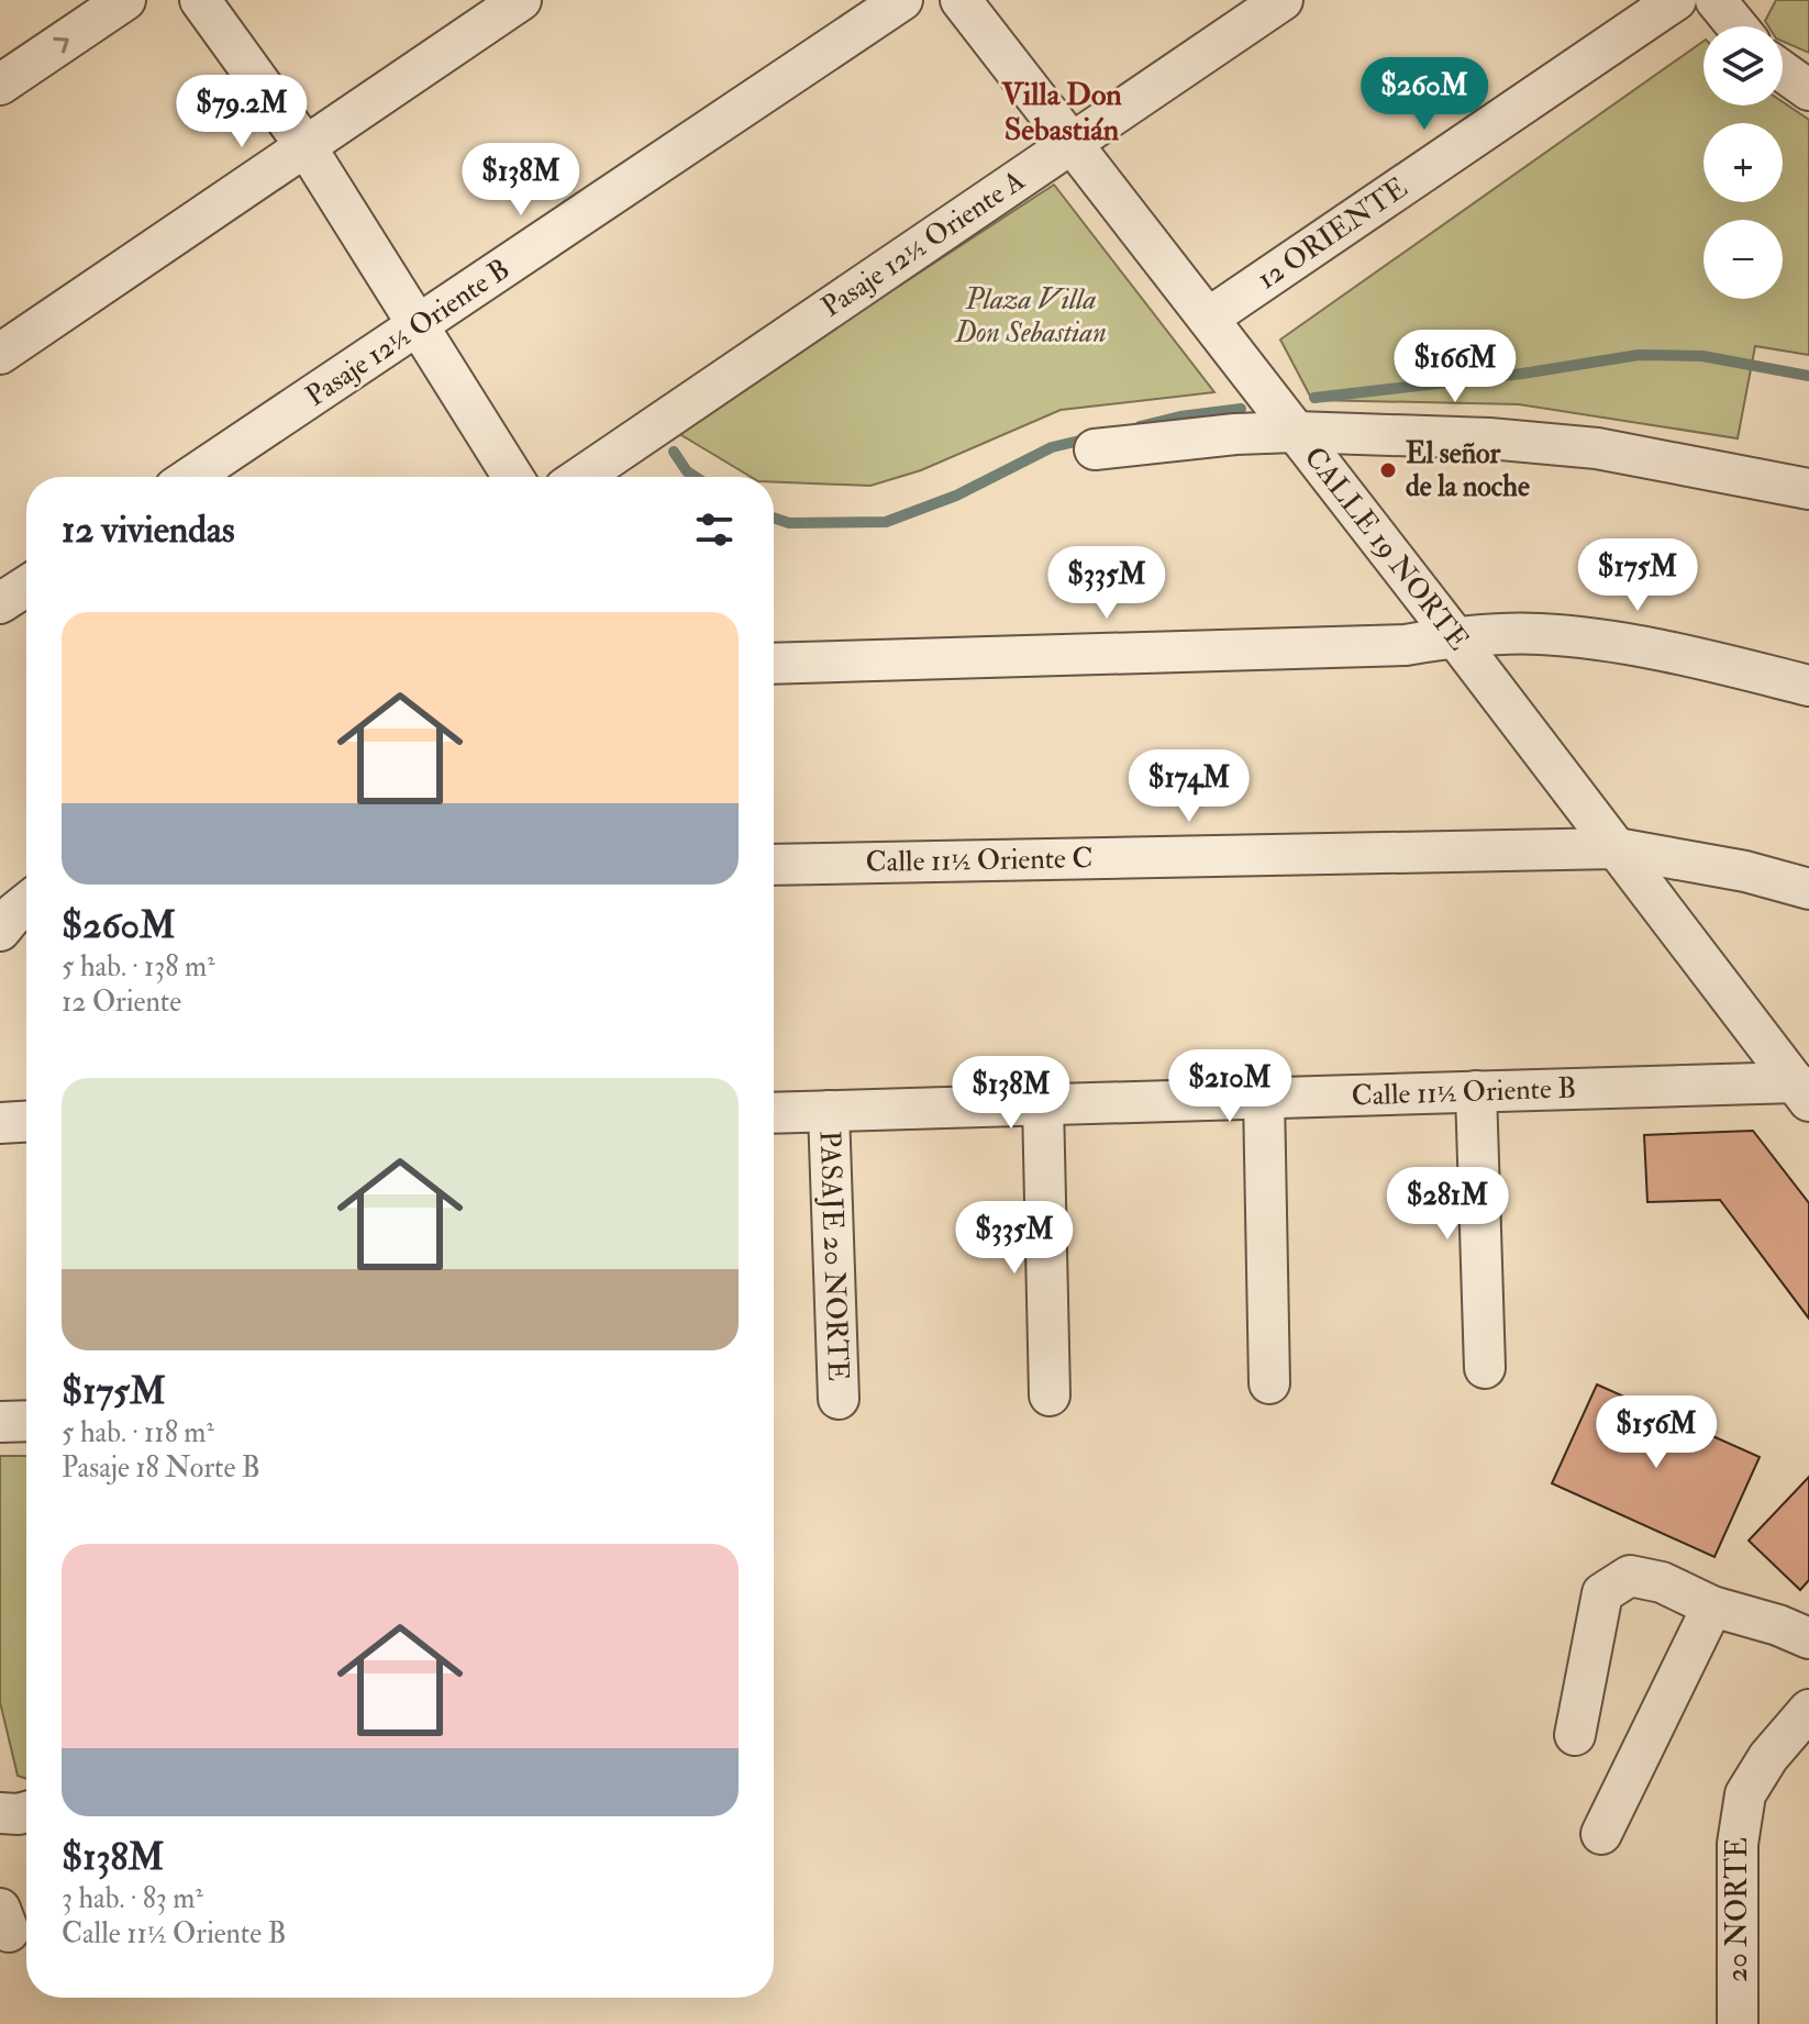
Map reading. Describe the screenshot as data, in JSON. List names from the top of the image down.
{
  "streets": {
    "street": [
      "12 ORIENTE",
      "Pasaje 12½ Oriente A",
      "Pasaje 12½ Oriente B",
      "CALLE 19 NORTE",
      "Calle 11½ Oriente C",
      "Calle 11½ Oriente B",
      "PASAJE 20 NORTE",
      "20 NORTE"
    ]
  },
  "crossings": [
    ["12 ORIENTE", "CALLE 19 NORTE"],
    ["Pasaje 12½ Oriente A", "CALLE 19 NORTE"],
    ["CALLE 19 NORTE", "Calle 11½ Oriente C"],
    ["CALLE 19 NORTE", "Calle 11½ Oriente B"],
    ["Calle 11½ Oriente B", "PASAJE 20 NORTE"]
  ],
  "districts": ["Villa Don Sebastián"],
  "parks": ["Plaza Villa Don Sebastian"],
  "places": ["El señor de la noche"],
  "page": {
    "map_buttons": ["+", "−"],
    "price": [
      "$260M",
      "$79.2M",
      "$138M",
      "$166M",
      "$175M",
      "$335M",
      "$174M",
      "$210M",
      "$138M",
      "$281M",
      "$335M",
      "$156M"
    ],
    "heading": "12 viviendas",
    "list": [
      {
        "name": "$260M",
        "note": "5 hab. · 138 m² · 12 Oriente"
      },
      {
        "name": "$175M",
        "note": "5 hab. · 118 m² · Pasaje 18 Norte B"
      },
      {
        "name": "$138M",
        "note": "3 hab. · 83 m² · Calle 11½ Oriente B"
      }
    ]
  }
}
